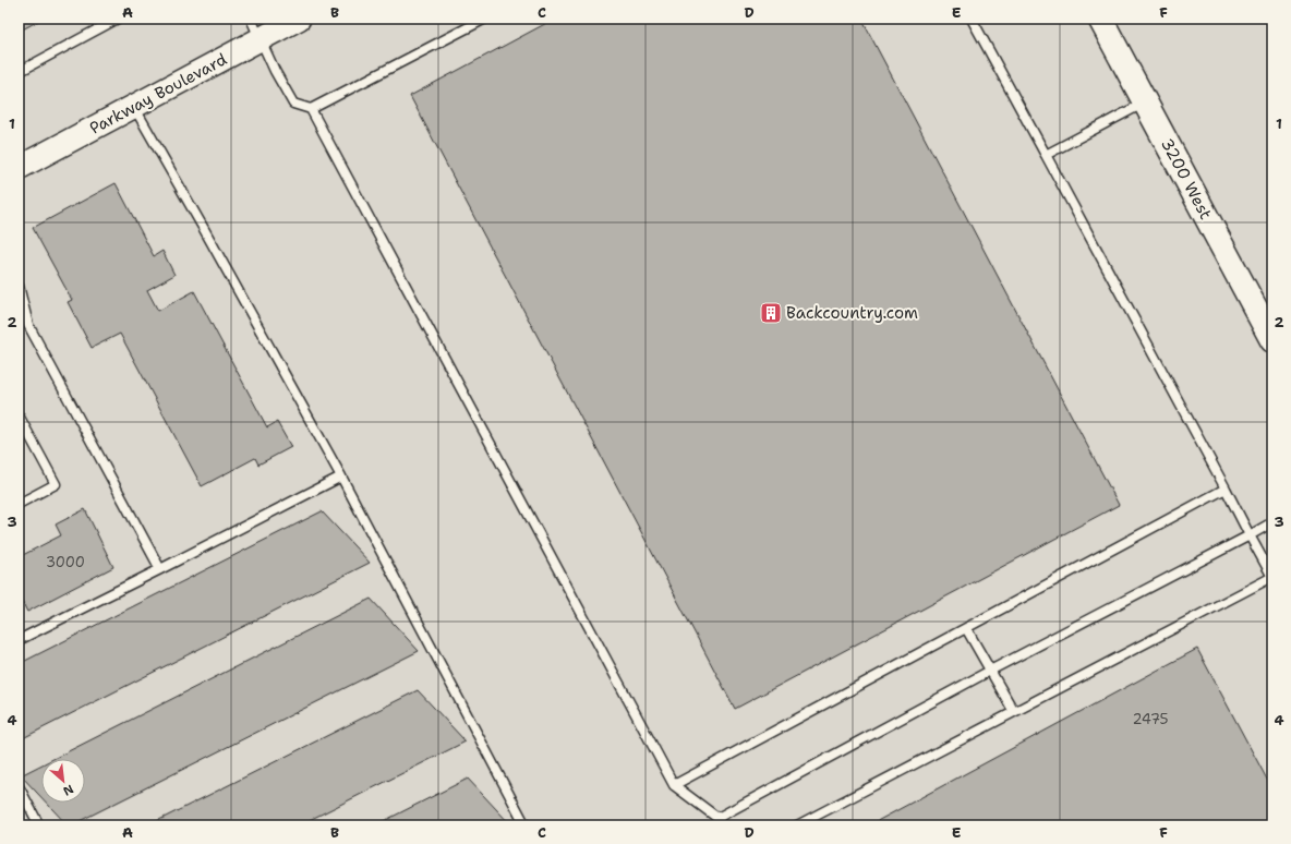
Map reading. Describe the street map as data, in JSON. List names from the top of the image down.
{
  "streets": {
    "main road": ["3200 West"],
    "street": ["Parkway Boulevard"]
  },
  "places": {
    "building": ["Backcountry.com"]
  },
  "house_numbers": ["3000", "2475"],
  "north": "bottom right",
  "grid": {
    "columns": [
      "A",
      "B",
      "C",
      "D",
      "E",
      "F"
    ],
    "rows": [
      "1",
      "2",
      "3",
      "4"
    ]
  }
}
